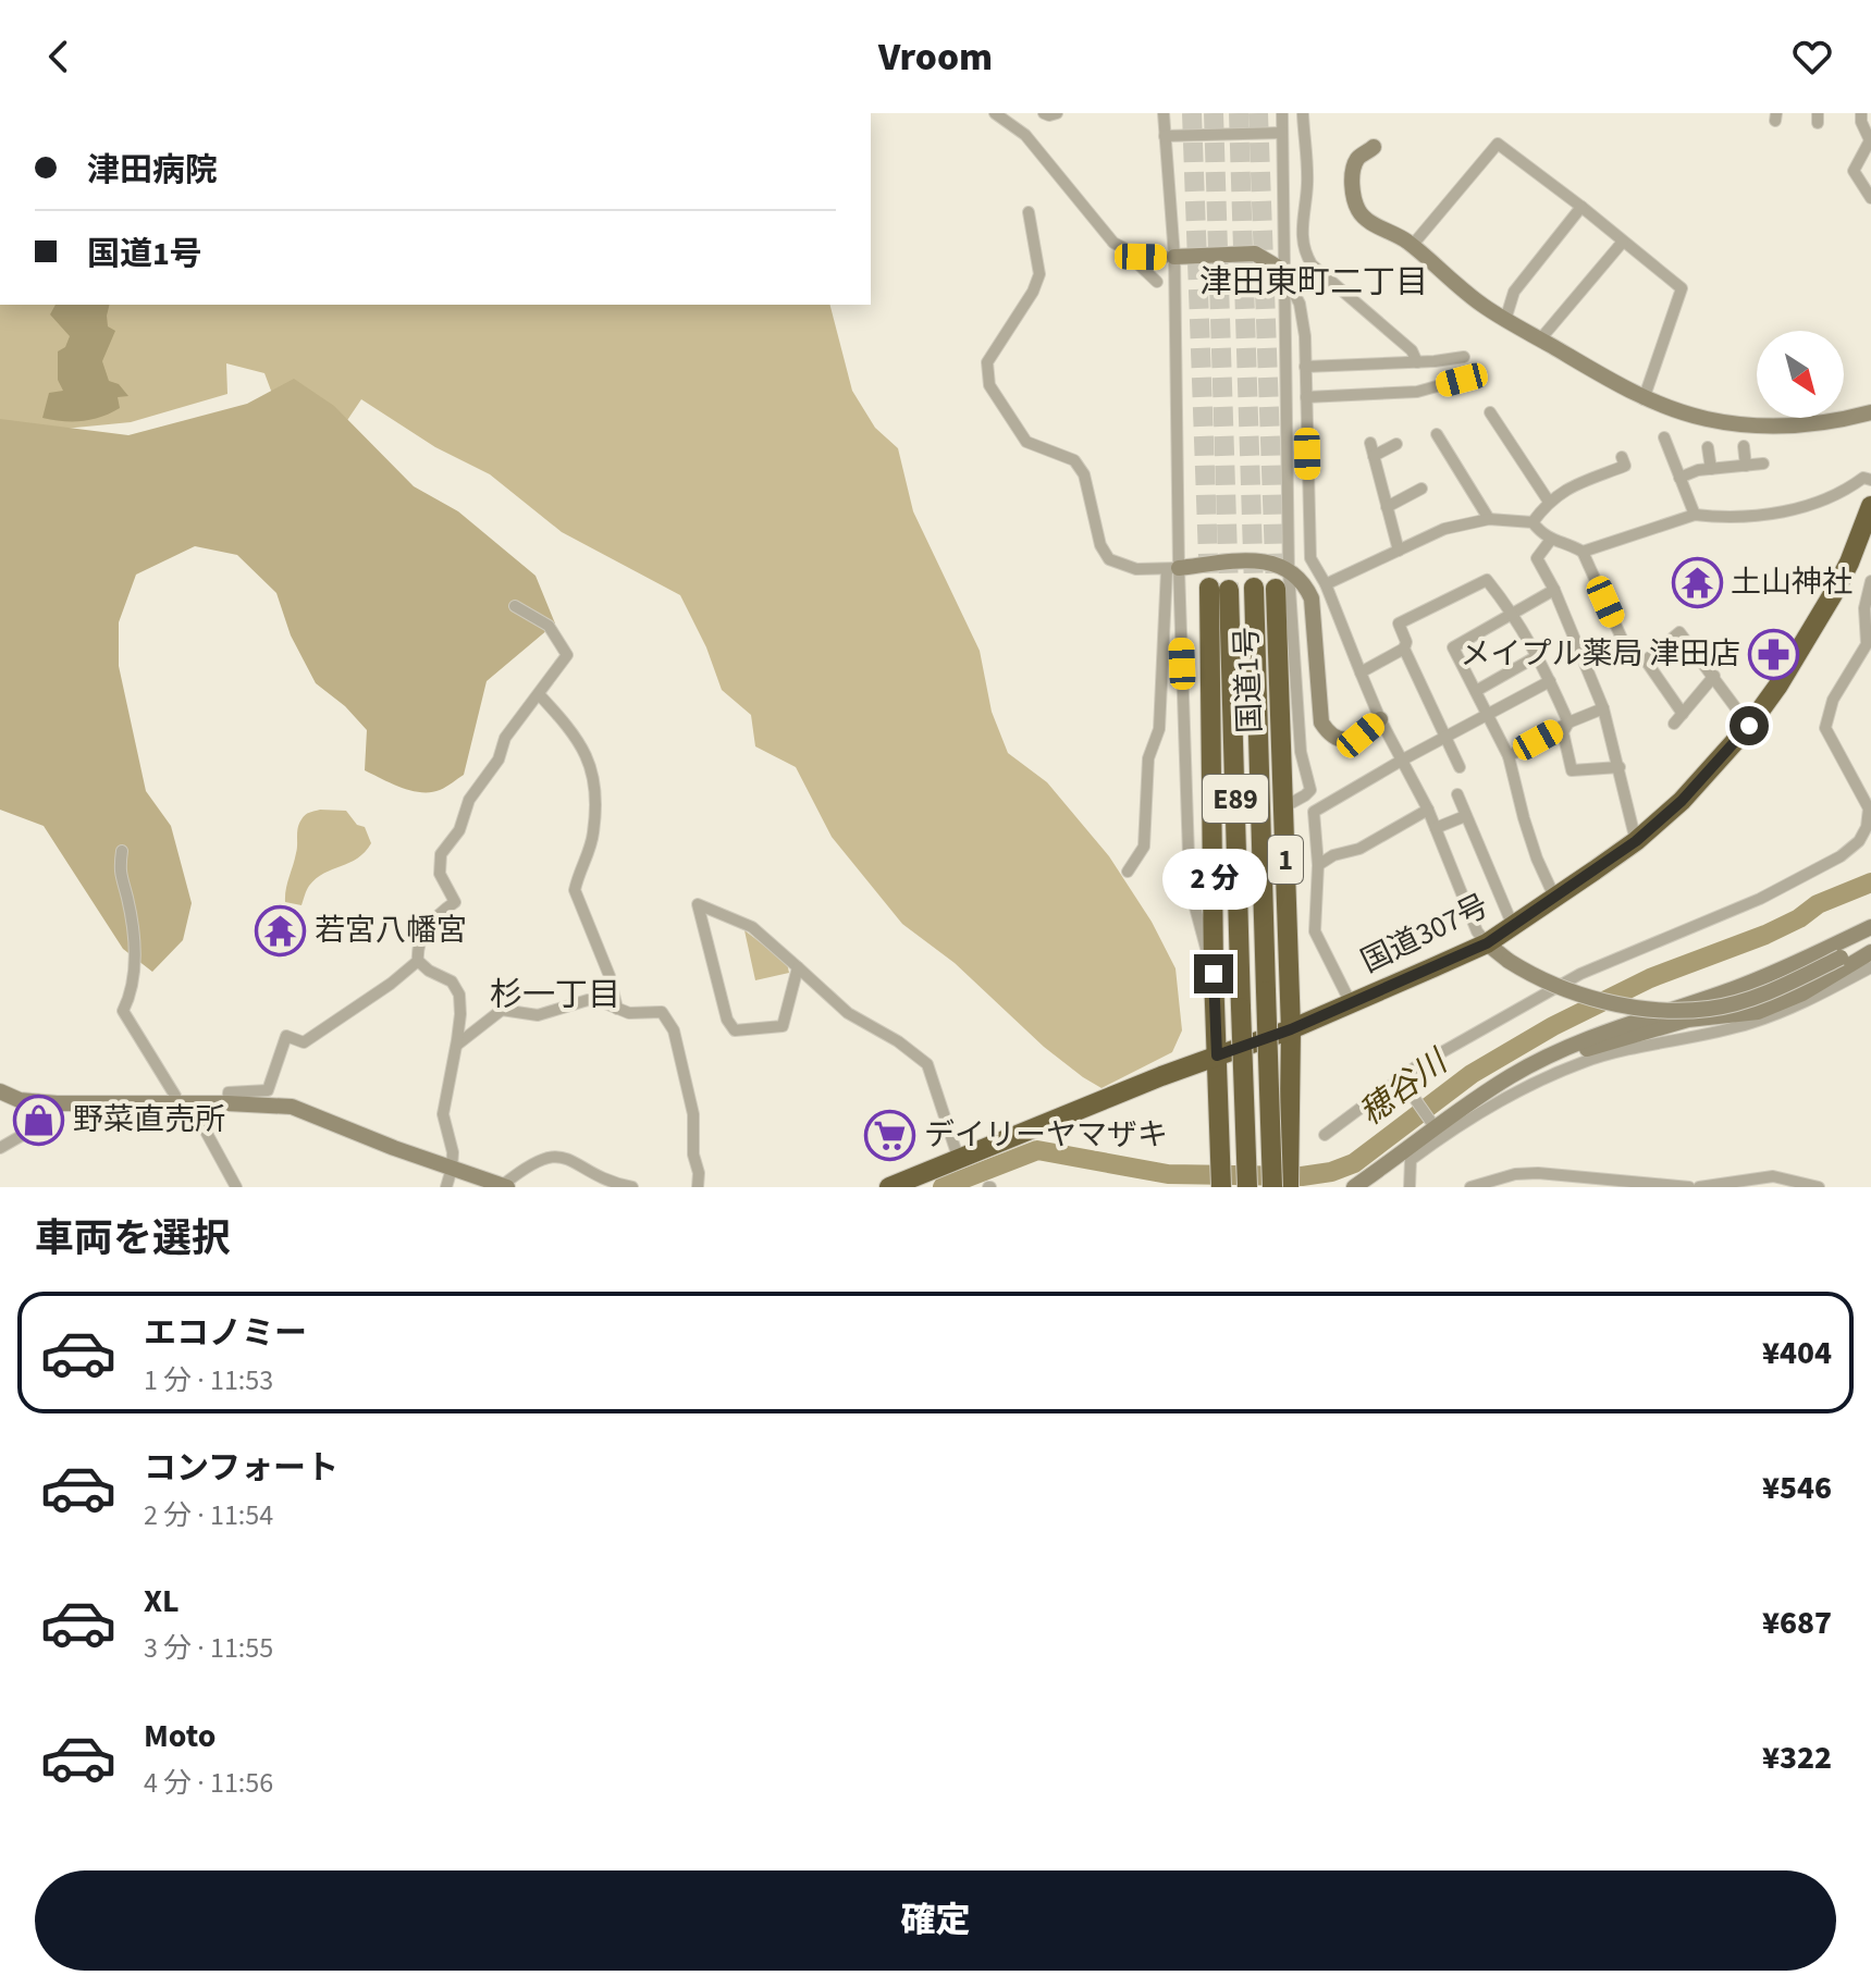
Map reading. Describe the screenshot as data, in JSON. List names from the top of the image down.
{
  "streets": {
    "highway": [
      "国道1号",
      "E89",
      "1",
      "国道307号"
    ]
  },
  "crossings": [
    ["国道1号", "国道307号"]
  ],
  "districts": ["津田東町二丁目", "杉一丁目"],
  "water": ["穂谷川"],
  "places": {
    "temple": ["土山神社", "若宮八幡宮"],
    "pharmacy": ["メイプル薬局 津田店"],
    "shop": ["野菜直売所"],
    "supermarket": ["デイリーヤマザキ"]
  },
  "north": "bottom right",
  "page": {
    "header": "Vroom",
    "banner": ["津田病院", "国道1号"],
    "bubble": "2 分",
    "heading": "車両を選択",
    "list": [
      {
        "name": "エコノミー",
        "note": "1 分 · 11:53",
        "value": "¥404"
      },
      {
        "name": "コンフォート",
        "note": "2 分 · 11:54",
        "value": "¥546"
      },
      {
        "name": "XL",
        "note": "3 分 · 11:55",
        "value": "¥687"
      },
      {
        "name": "Moto",
        "note": "4 分 · 11:56",
        "value": "¥322"
      }
    ],
    "buttons": "確定"
  }
}
